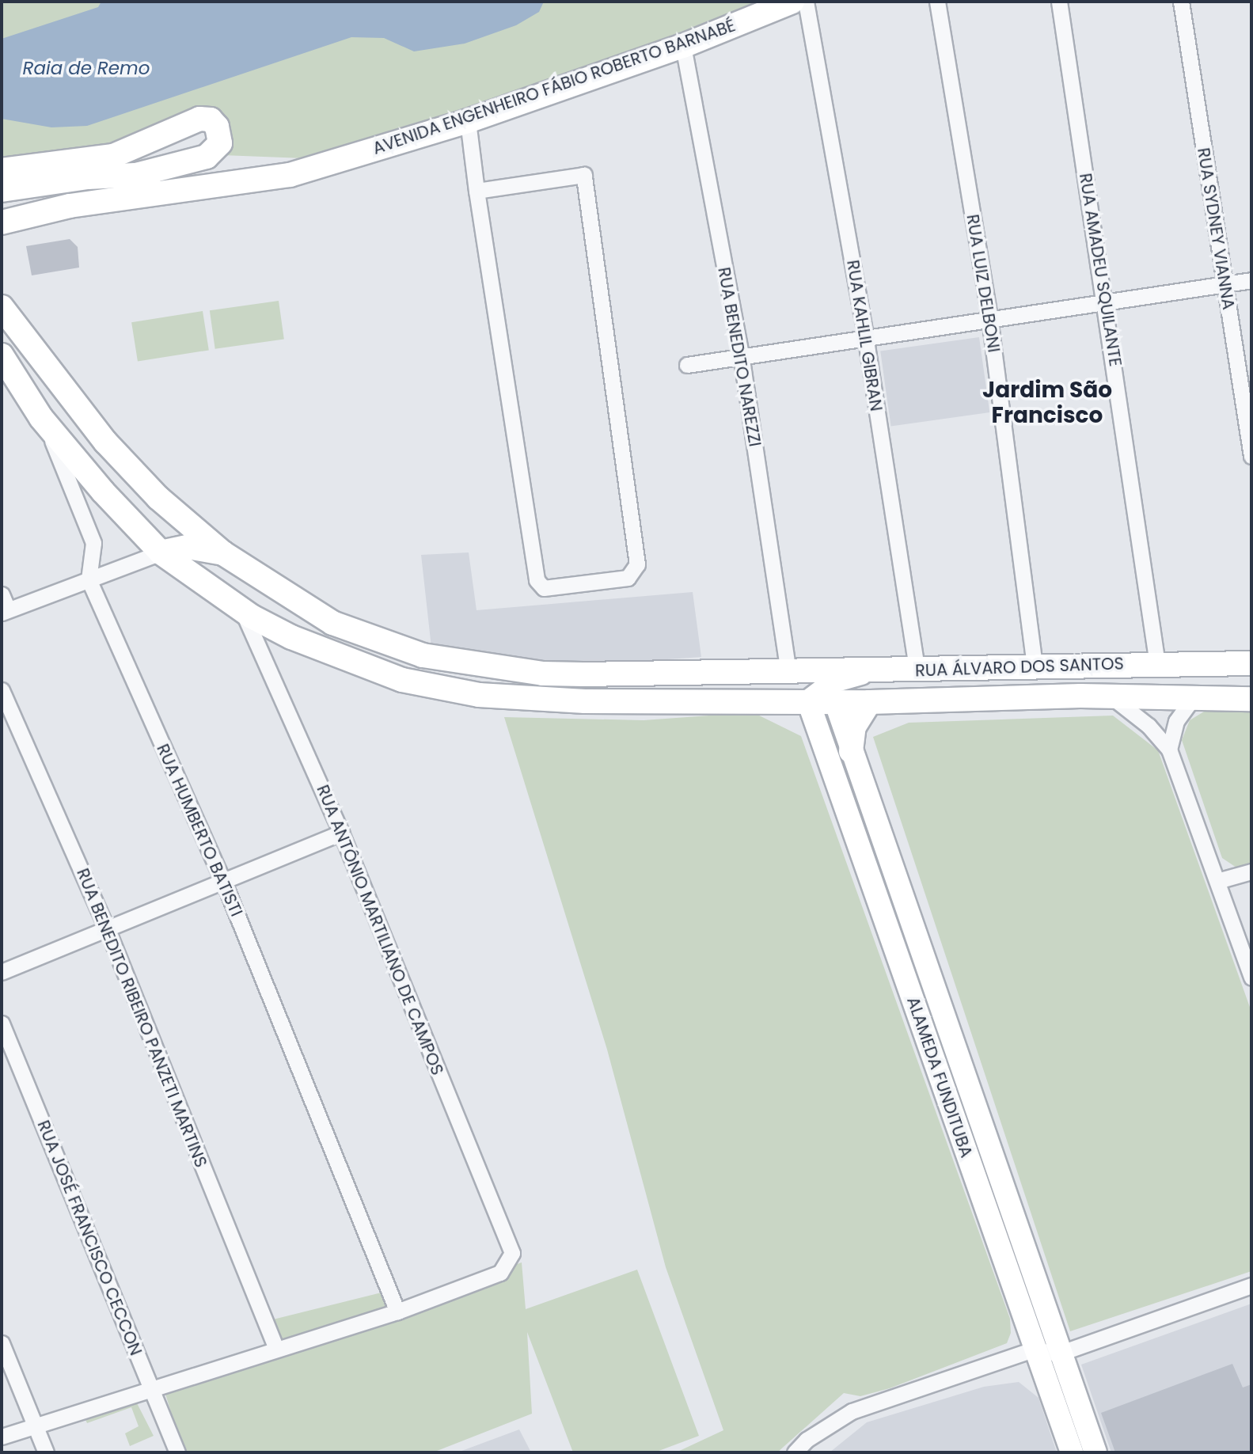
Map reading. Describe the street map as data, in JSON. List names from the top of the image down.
{
  "streets": {
    "main road": ["AVENIDA ENGENHEIRO FÁBIO ROBERTO BARNABÉ", "RUA ÁLVARO DOS SANTOS", "ALAMEDA FUNDITUBA"],
    "street": [
      "RUA SYDNEY VIANNA",
      "RUA AMADEU SQUILANTE",
      "RUA LUIZ DELBONI",
      "RUA KAHLIL GIBRAN",
      "RUA BENEDITO NAREZZI",
      "RUA HUMBERTO BATISTI",
      "RUA ANTÔNIO MARTILIANO DE CAMPOS",
      "RUA BENEDITO RIBEIRO PANZETI MARTINS",
      "RUA JOSÉ FRANCISCO CECCON"
    ]
  },
  "crossings": [
    ["AVENIDA ENGENHEIRO FÁBIO ROBERTO BARNABÉ", "RUA BENEDITO NAREZZI"],
    ["RUA AMADEU SQUILANTE", "RUA ÁLVARO DOS SANTOS"],
    ["RUA LUIZ DELBONI", "RUA ÁLVARO DOS SANTOS"],
    ["RUA KAHLIL GIBRAN", "RUA ÁLVARO DOS SANTOS"],
    ["RUA BENEDITO NAREZZI", "RUA ÁLVARO DOS SANTOS"],
    ["RUA HUMBERTO BATISTI", "RUA ANTÔNIO MARTILIANO DE CAMPOS"]
  ],
  "districts": ["Jardim São Francisco"],
  "water": ["Raia de Remo"]
}
